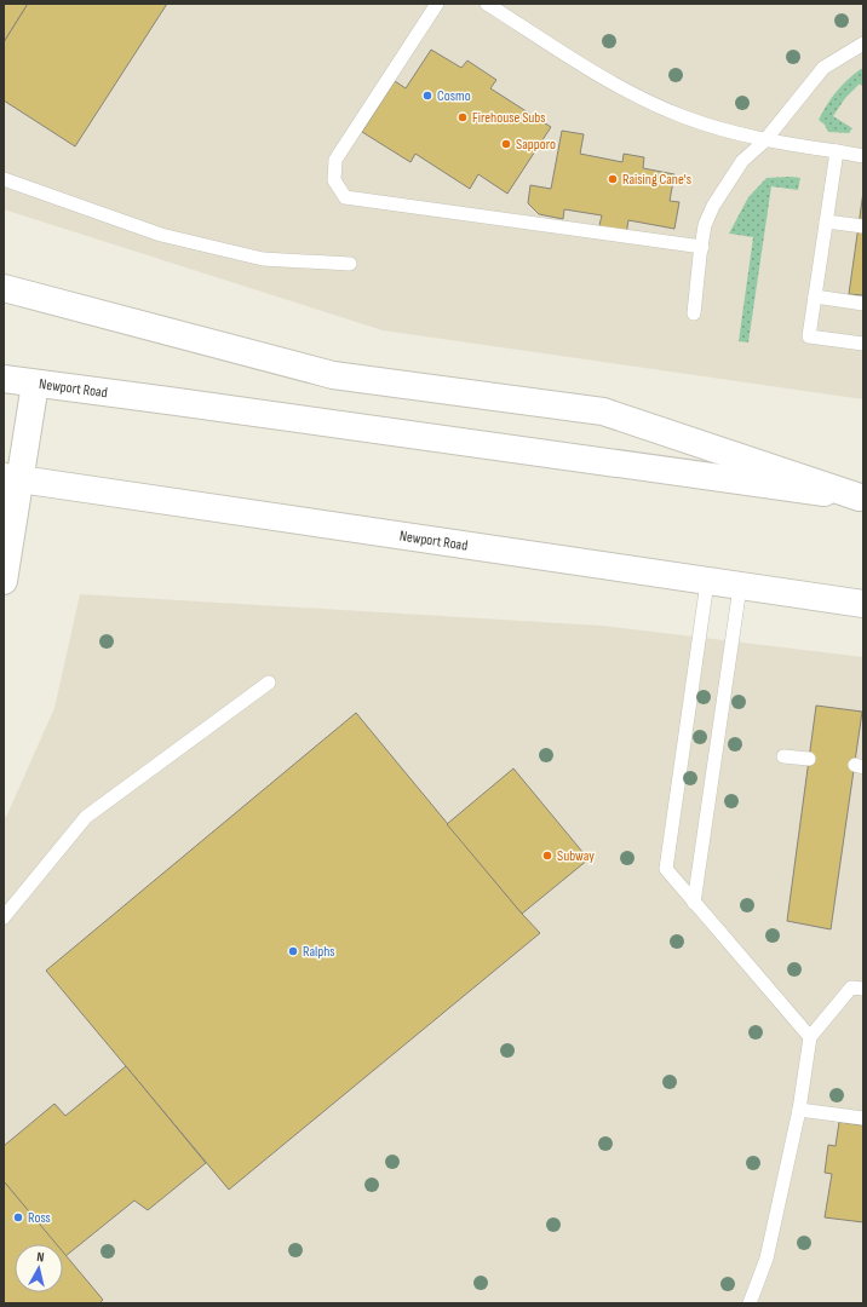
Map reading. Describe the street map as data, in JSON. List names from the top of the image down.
{
  "streets": {
    "main road": ["Newport Road"]
  },
  "places": [
    "Cosmo",
    "Firehouse Subs",
    "Sapporo",
    "Raising Cane's",
    "Subway",
    "Ralphs",
    "Ross"
  ],
  "north": "top"
}
